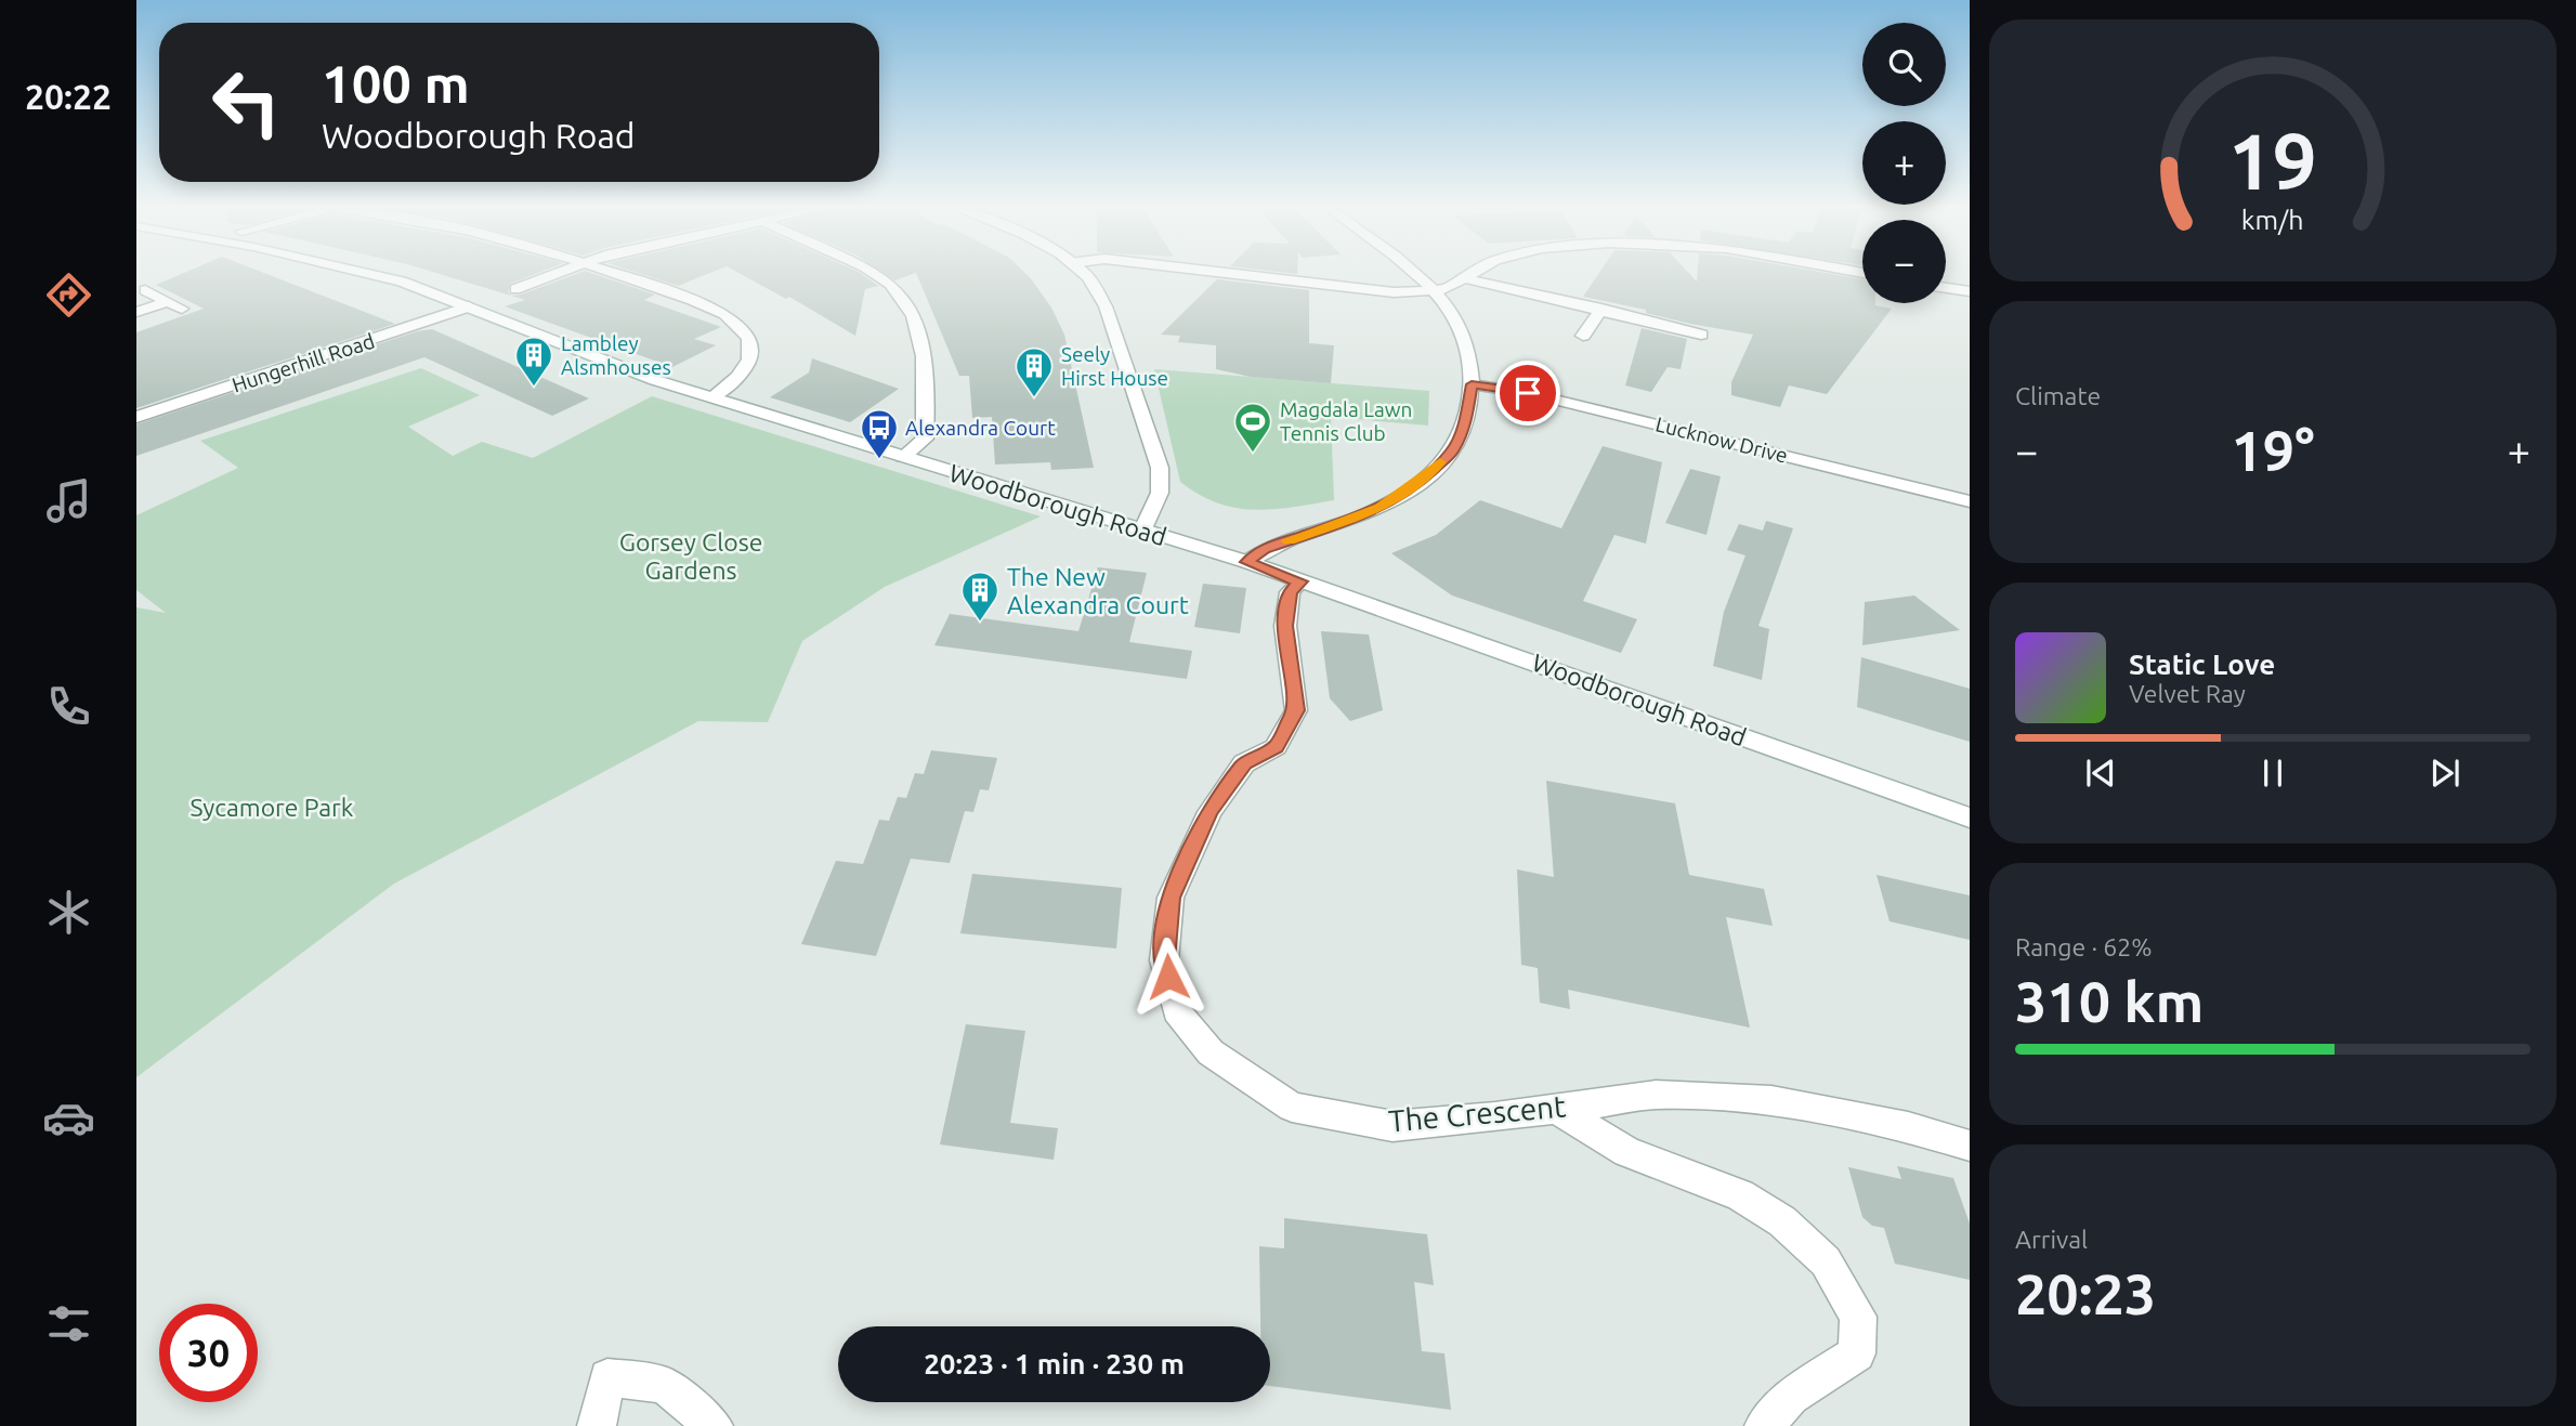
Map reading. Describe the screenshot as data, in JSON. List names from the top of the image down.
{
  "streets": {
    "street": [
      "Hungerhill Road",
      "Lucknow Drive",
      "Woodborough Road",
      "The Crescent"
    ]
  },
  "crossings": [
    ["Hungerhill Road", "Woodborough Road"],
    ["Woodborough Road", "The Crescent"]
  ],
  "parks": ["Gorsey Close Gardens", "Sycamore Park"],
  "places": {
    "building": ["Lambley Alsmhouses", "Seely Hirst House", "The New Alexandra Court"],
    "sports": ["Magdala Lawn Tennis Club"],
    "bus stop": ["Alexandra Court"]
  },
  "page": {
    "tabs": "20:22",
    "map_buttons": ["+", "−"],
    "turn": ["100 m", "Woodborough Road"],
    "tile": [
      "Climate",
      ["Range · 62%", "310 km"],
      ["Arrival", "20:23"]
    ],
    "heat": ["−", "19°", "+"],
    "song": ["Static Love", "Velvet Ray"],
    "limit": "30",
    "trip": "20:23 · 1 min · 230 m",
    "gauge": ["19", "km/h"]
  }
}
